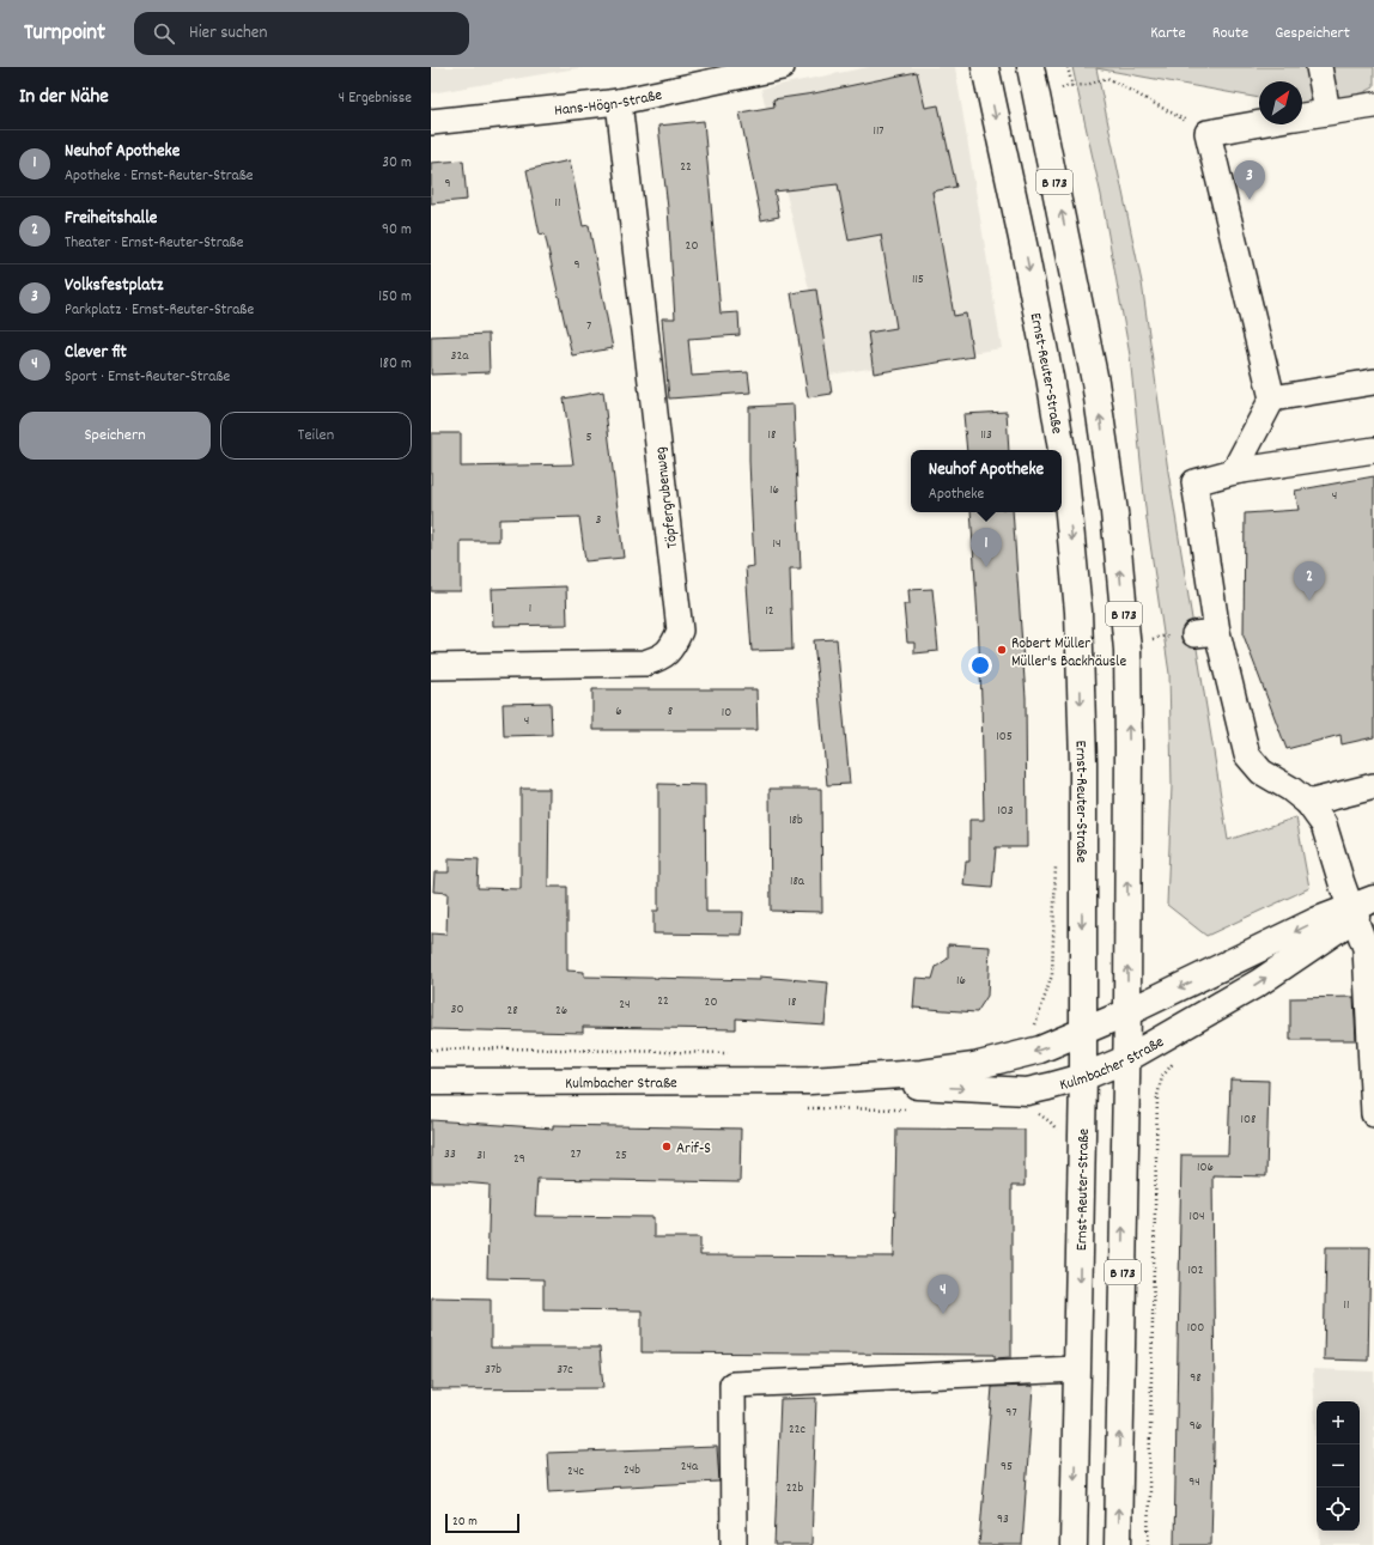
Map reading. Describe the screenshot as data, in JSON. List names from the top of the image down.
{
  "streets": {
    "main road": ["B 173", "Ernst-Reuter-Straße", "Kulmbacher Straße"],
    "street": ["Hans-Högn-Straße", "Töpfergrubenweg"]
  },
  "crossings": [
    ["Hans-Högn-Straße", "Töpfergrubenweg"],
    ["B 173", "Kulmbacher Straße"],
    ["Ernst-Reuter-Straße", "Kulmbacher Straße"]
  ],
  "places": ["Robert Müller Müller's Backhäusle", "Arif-S"],
  "house_numbers": [
    "117",
    "22",
    "9",
    "11",
    "20",
    "9",
    "115",
    "7",
    "32a",
    "18",
    "113",
    "5",
    "16",
    "4",
    "3",
    "14",
    "1",
    "12",
    "6",
    "8",
    "10",
    "4",
    "105",
    "103",
    "18b",
    "18a",
    "16",
    "22",
    "20",
    "18",
    "24",
    "30",
    "28",
    "26",
    "108",
    "33",
    "27",
    "31",
    "25",
    "29",
    "106",
    "104",
    "102",
    "11",
    "100",
    "37b",
    "37c",
    "98",
    "97",
    "96",
    "22c",
    "24a",
    "95",
    "24b",
    "24c",
    "94",
    "22b",
    "93"
  ],
  "scale_bar": "20 m",
  "north": "top right",
  "page": {
    "header": "Turnpoint",
    "search": "Hier suchen",
    "nav": ["Karte", "Route", "Gespeichert"],
    "heading": ["In der Nähe", "4 Ergebnisse"],
    "list": [
      {
        "mark": "1",
        "name": "Neuhof Apotheke",
        "note": "Apotheke · Ernst-Reuter-Straße",
        "value": "30 m"
      },
      {
        "mark": "2",
        "name": "Freiheitshalle",
        "note": "Theater · Ernst-Reuter-Straße",
        "value": "90 m"
      },
      {
        "mark": "3",
        "name": "Volksfestplatz",
        "note": "Parkplatz · Ernst-Reuter-Straße",
        "value": "150 m"
      },
      {
        "mark": "4",
        "name": "Clever fit",
        "note": "Sport · Ernst-Reuter-Straße",
        "value": "180 m"
      }
    ],
    "pins": [
      "3",
      "1",
      "2",
      "4"
    ],
    "buttons": ["Speichern", "Teilen"],
    "popup": ["Neuhof Apotheke", "Apotheke"],
    "map_buttons": ["+", "−"],
    "scale": "20 m"
  }
}
